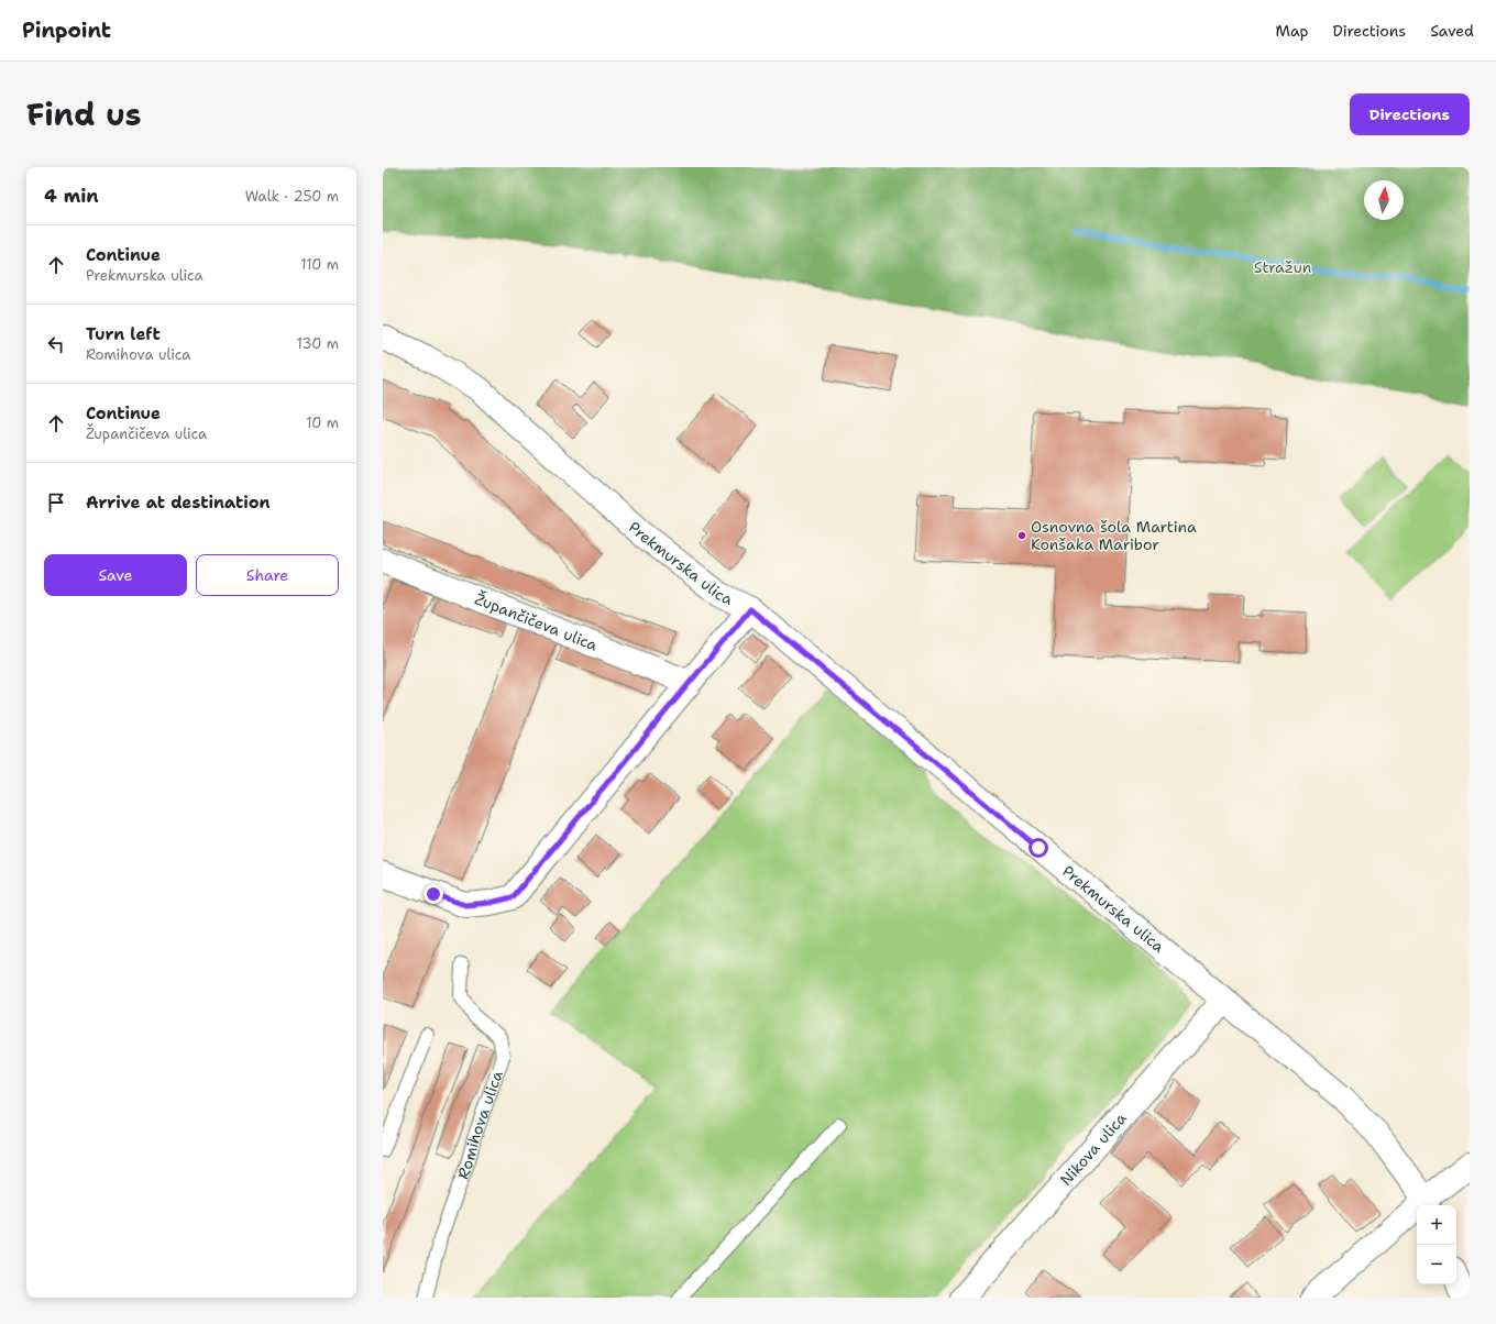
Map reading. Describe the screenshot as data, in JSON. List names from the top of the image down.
{
  "streets": {
    "street": ["Prekmurska ulica", "Župančičeva ulica", "Nikova ulica"],
    "lane": ["Romihova ulica"]
  },
  "crossings": [
    ["Prekmurska ulica", "Nikova ulica"]
  ],
  "parks": ["Stražun"],
  "places": ["Osnovna šola Martina Konšaka Maribor"],
  "north": "top",
  "page": {
    "header": "Pinpoint",
    "nav": ["Map", "Directions", "Saved"],
    "title": "Find us",
    "buttons": [
      "Directions",
      ["Save", "Share"]
    ],
    "heading": ["4 min", "Walk · 250 m"],
    "list": [
      ["Continue", "Prekmurska ulica", "110 m"],
      ["Turn left", "Romihova ulica", "130 m"],
      ["Continue", "Župančičeva ulica", "10 m"],
      "Arrive at destination"
    ],
    "map_buttons": ["+", "−"]
  }
}
